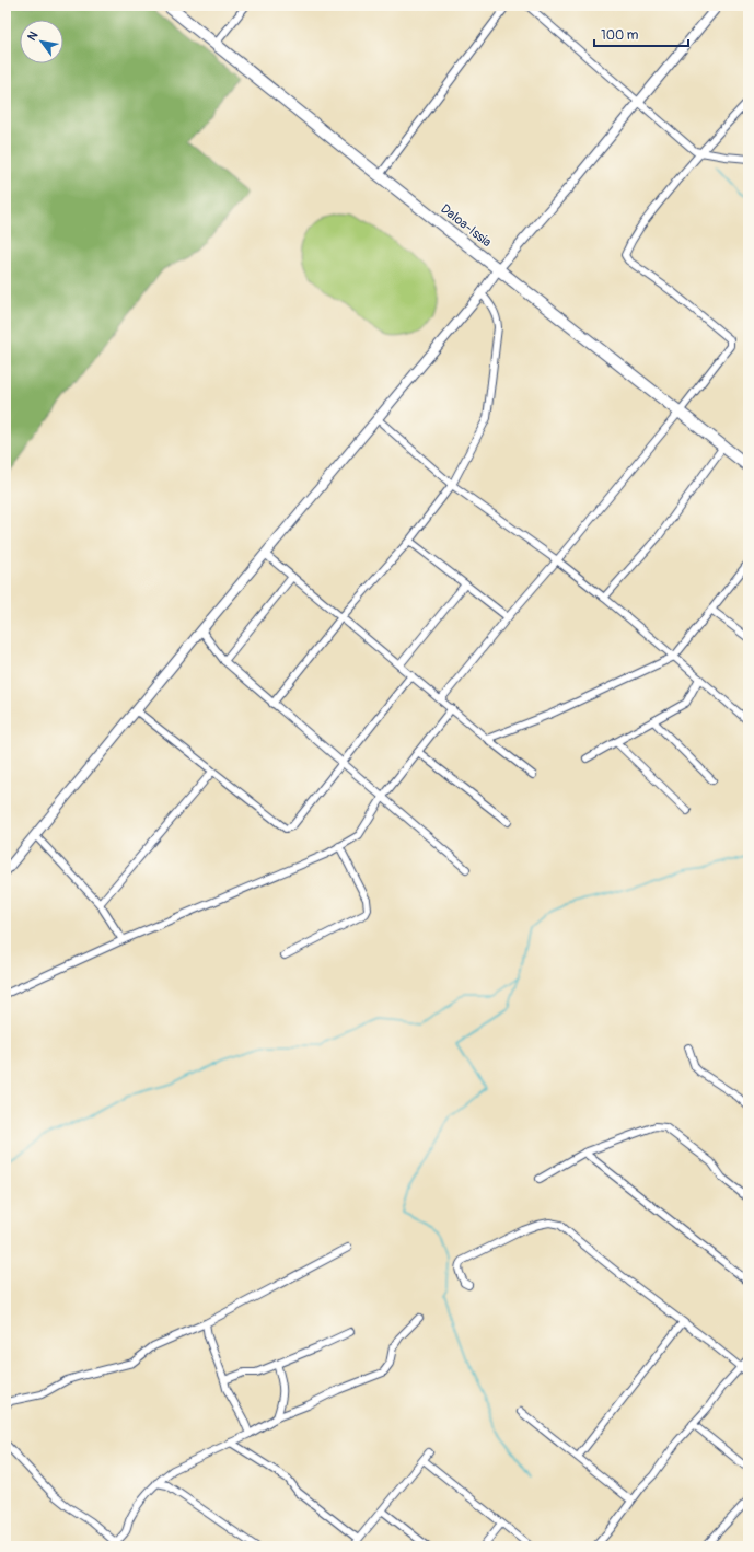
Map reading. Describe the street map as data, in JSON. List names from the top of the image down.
{
  "streets": {
    "main road": ["Daloa-Issia"]
  },
  "scale_bar": "100 m",
  "north": "top left"
}
